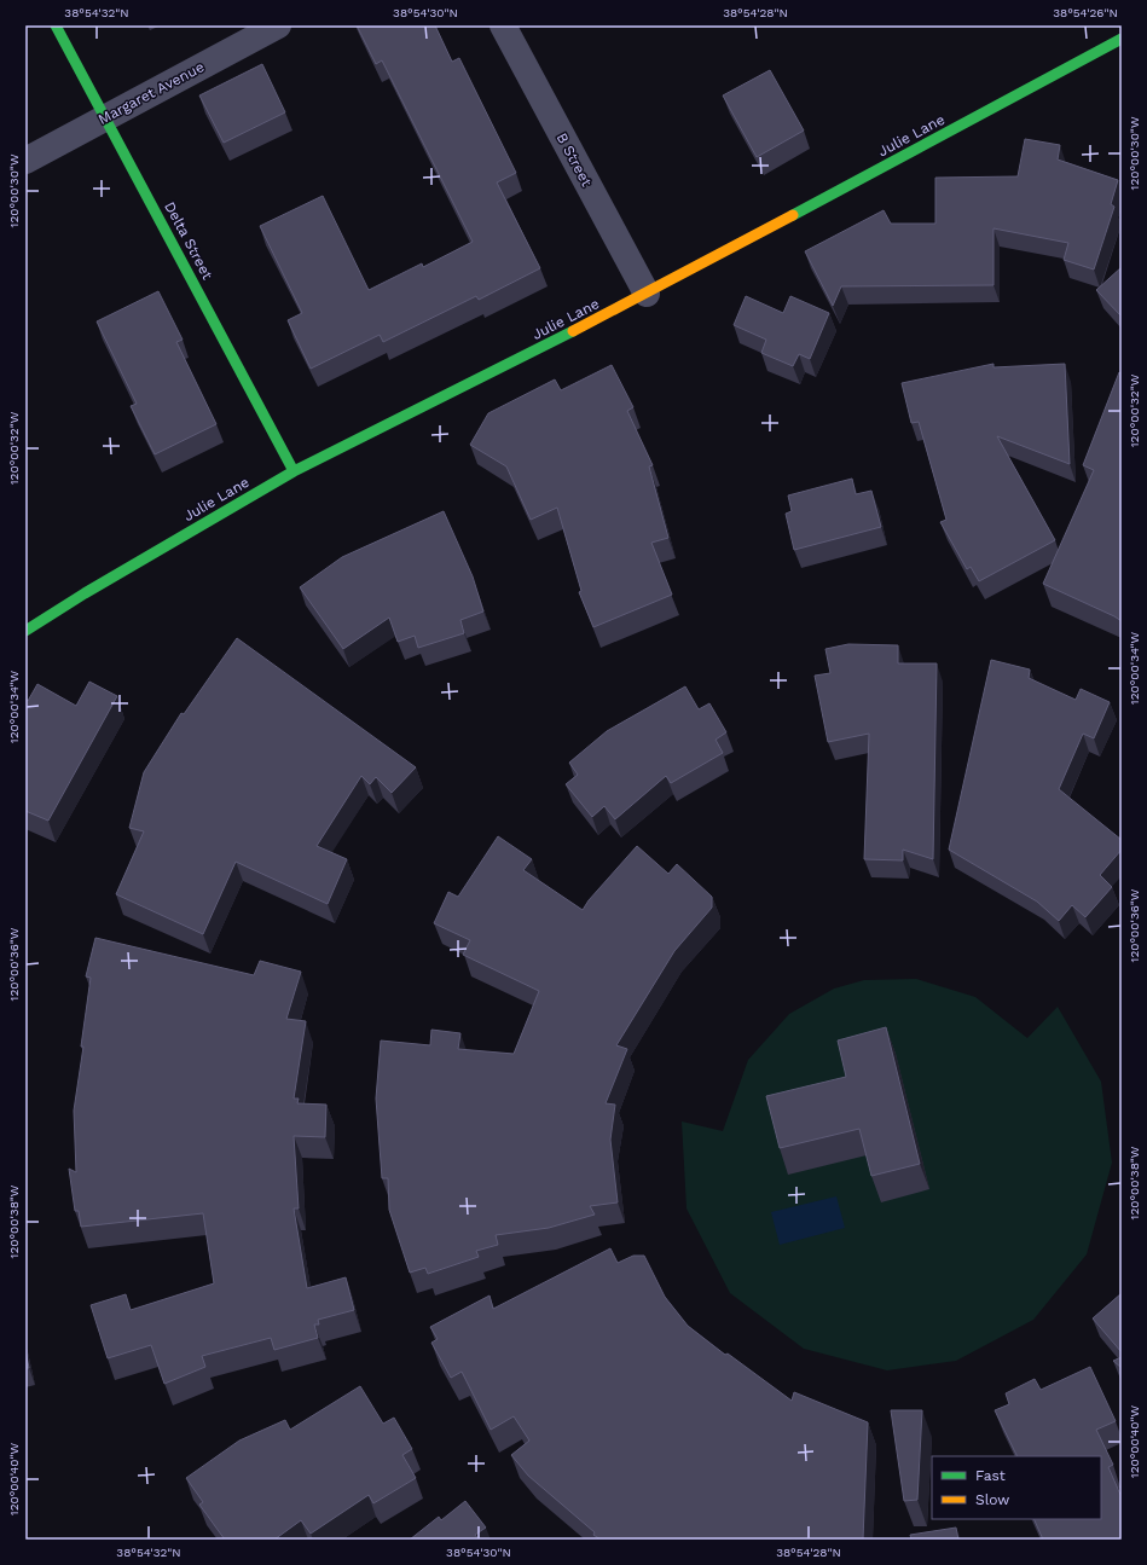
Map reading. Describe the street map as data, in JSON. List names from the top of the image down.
{
  "streets": {
    "street": [
      "Margaret Avenue",
      "Julie Lane",
      "B Street",
      "Delta Street"
    ]
  },
  "crossings": [
    ["Margaret Avenue", "Delta Street"],
    ["Julie Lane", "B Street"],
    ["Julie Lane", "Delta Street"]
  ],
  "legend": ["Fast", "Slow"],
  "coordinates": [
    "38°54'32\"N",
    "38°54'30\"N",
    "38°54'28\"N",
    "38°54'26\"N",
    "120°00'30\"W",
    "120°00'32\"W",
    "120°00'34\"W",
    "120°00'36\"W",
    "120°00'38\"W",
    "120°00'40\"W"
  ]
}
